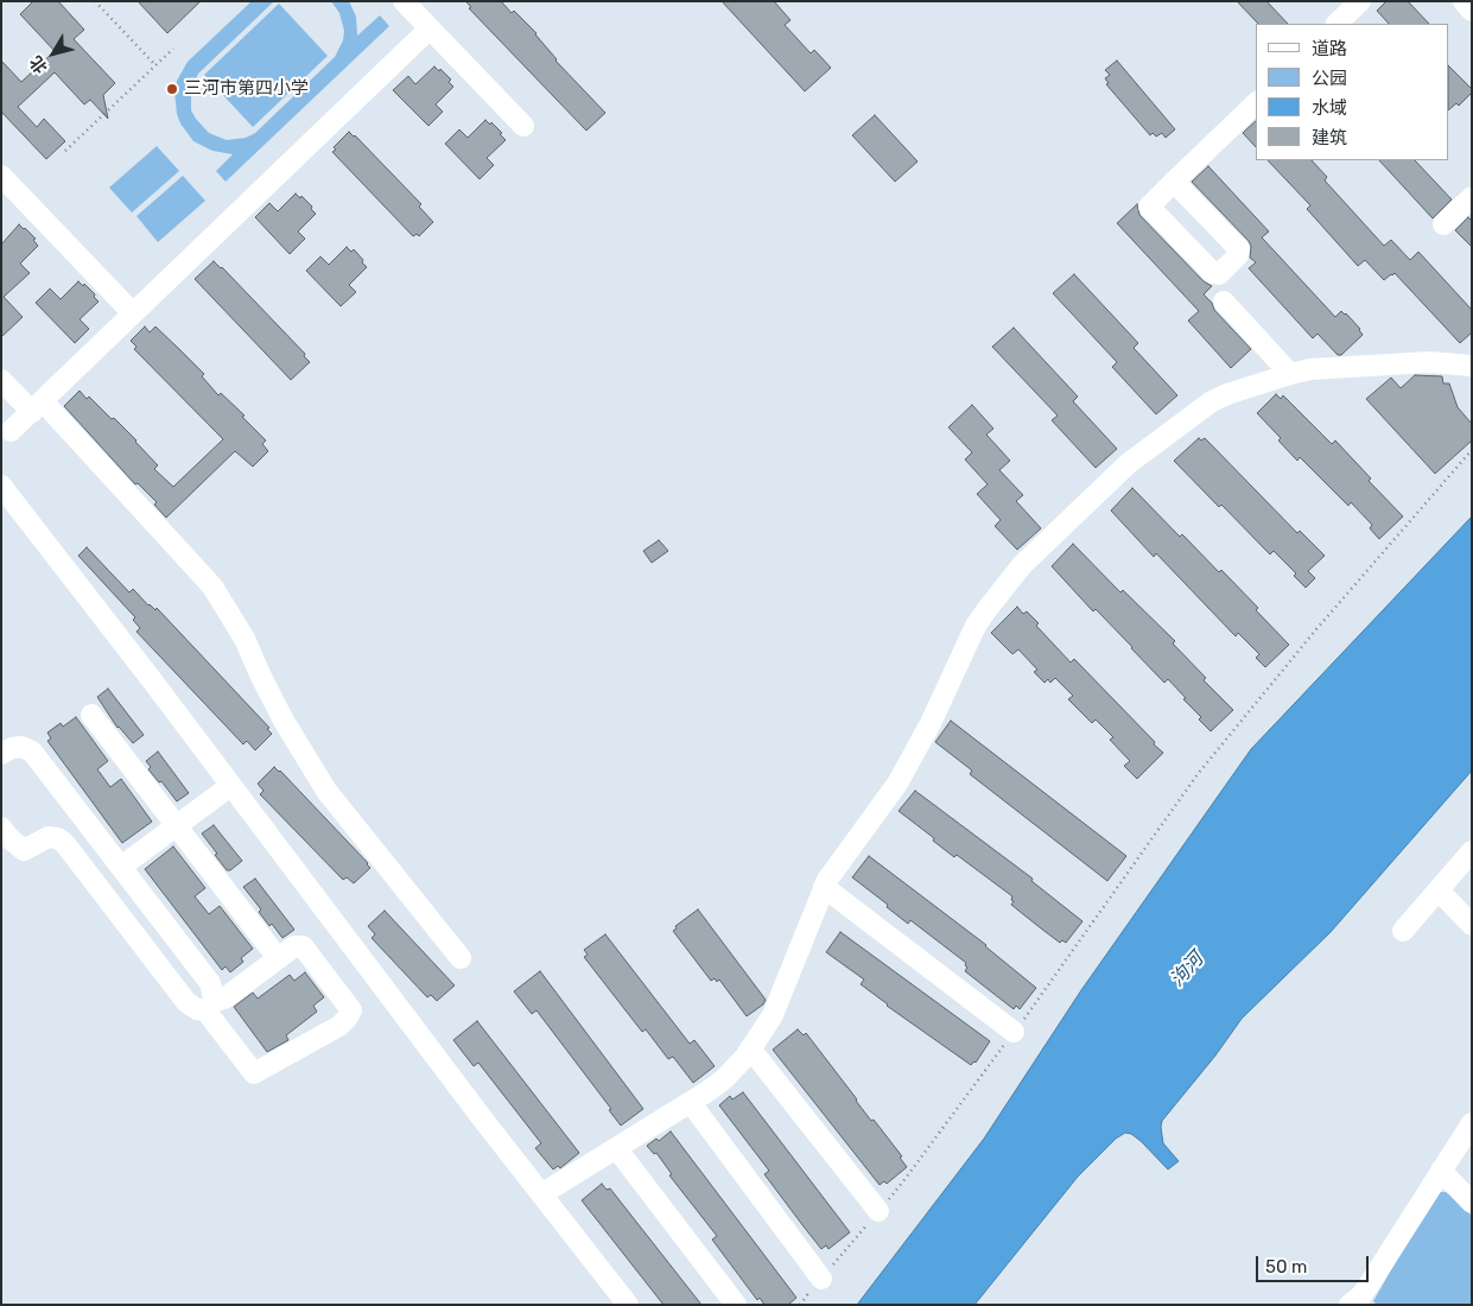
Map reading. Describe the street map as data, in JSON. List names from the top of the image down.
{
  "water": ["泃河"],
  "places": ["三河市第四小学"],
  "legend": [
    "道路",
    "公园",
    "水域",
    "建筑"
  ],
  "scale_bar": "50 m",
  "north": "bottom left"
}
